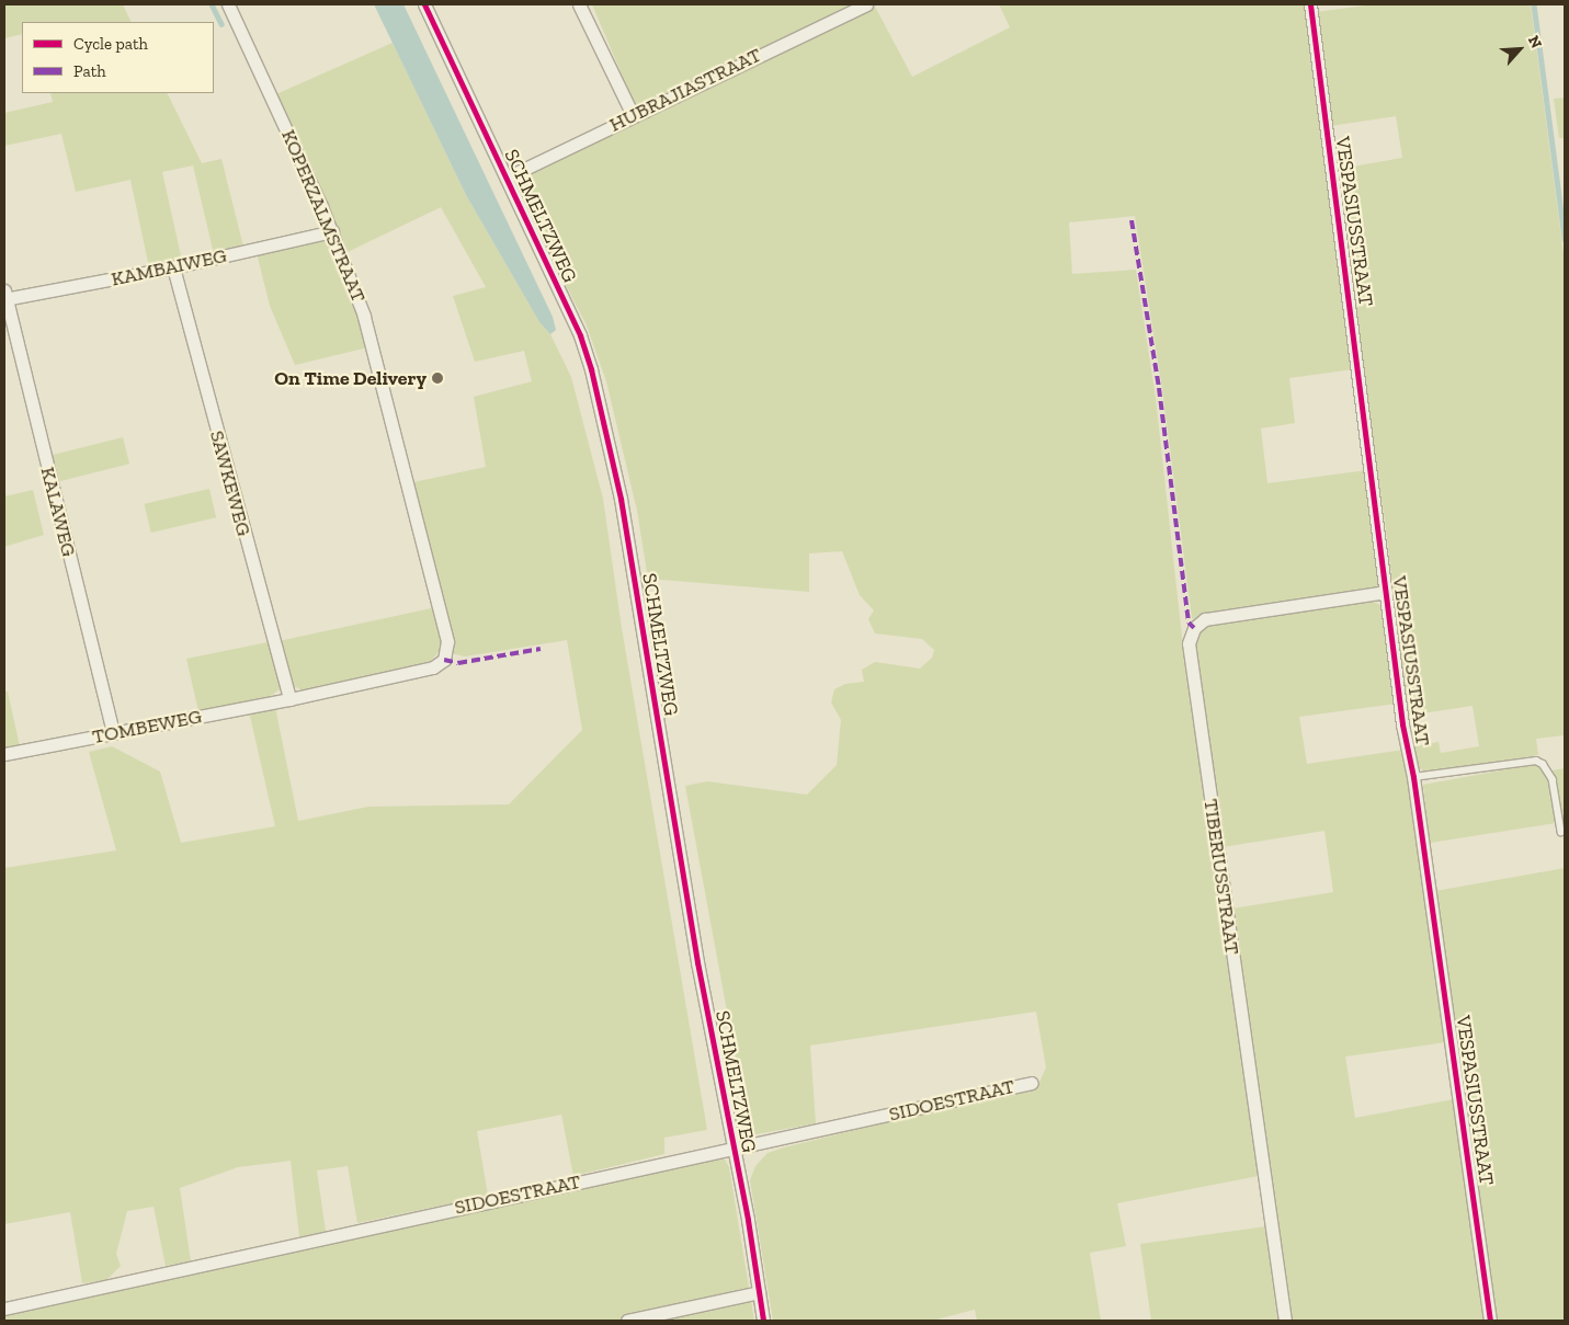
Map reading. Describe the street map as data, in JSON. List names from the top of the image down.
{
  "streets": {
    "street": [
      "HUBRAJIASTRAAT",
      "KOPERZALMSTRAAT",
      "SCHMELTZWEG",
      "VESPASIUSSTRAAT",
      "KAMBAIWEG",
      "SAWKEWEG",
      "KALAWEG",
      "TOMBEWEG",
      "TIBERIUSSTRAAT",
      "SIDOESTRAAT"
    ]
  },
  "crossings": [
    ["HUBRAJIASTRAAT", "SCHMELTZWEG"],
    ["KOPERZALMSTRAAT", "KAMBAIWEG"],
    ["KOPERZALMSTRAAT", "TOMBEWEG"],
    ["SCHMELTZWEG", "SIDOESTRAAT"],
    ["VESPASIUSSTRAAT", "TIBERIUSSTRAAT"],
    ["KAMBAIWEG", "SAWKEWEG"],
    ["KAMBAIWEG", "KALAWEG"],
    ["SAWKEWEG", "TOMBEWEG"],
    ["KALAWEG", "TOMBEWEG"]
  ],
  "places": ["On Time Delivery"],
  "legend": ["Cycle path", "Path"],
  "north": "top right"
}
